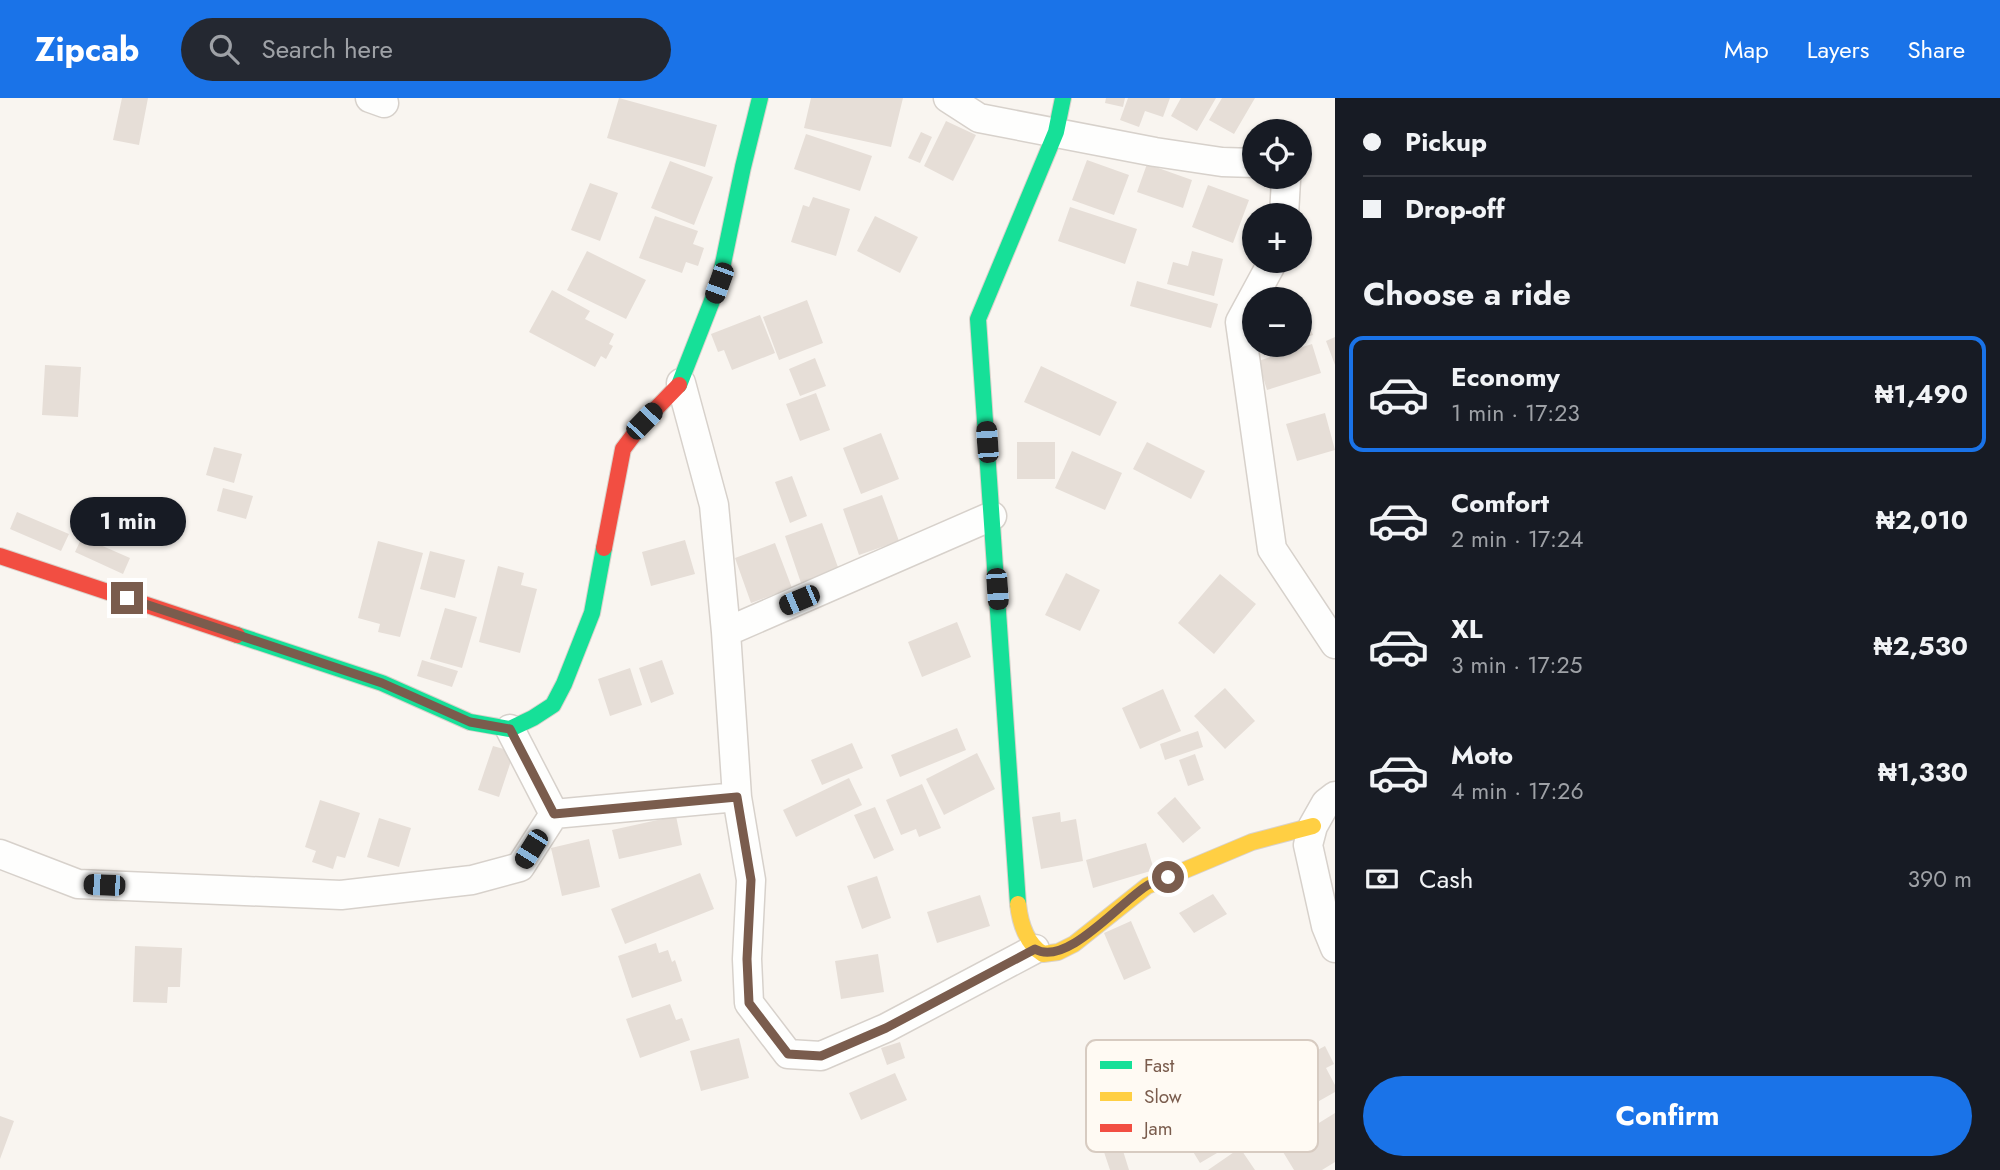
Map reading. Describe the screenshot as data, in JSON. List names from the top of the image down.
{
  "legend": ["Fast", "Slow", "Jam"],
  "page": {
    "header": "Zipcab",
    "search": "Search here",
    "nav": ["Map", "Layers", "Share"],
    "banner": ["Pickup", "Drop-off"],
    "map_buttons": ["+", "−"],
    "heading": "Choose a ride",
    "list": [
      {
        "name": "Economy",
        "note": "1 min · 17:23",
        "value": "₦1,490"
      },
      {
        "name": "Comfort",
        "note": "2 min · 17:24",
        "value": "₦2,010"
      },
      {
        "name": "XL",
        "note": "3 min · 17:25",
        "value": "₦2,530"
      },
      {
        "name": "Moto",
        "note": "4 min · 17:26",
        "value": "₦1,330"
      }
    ],
    "bubble": "1 min",
    "pay": ["Cash", "390 m"],
    "buttons": "Confirm"
  }
}
